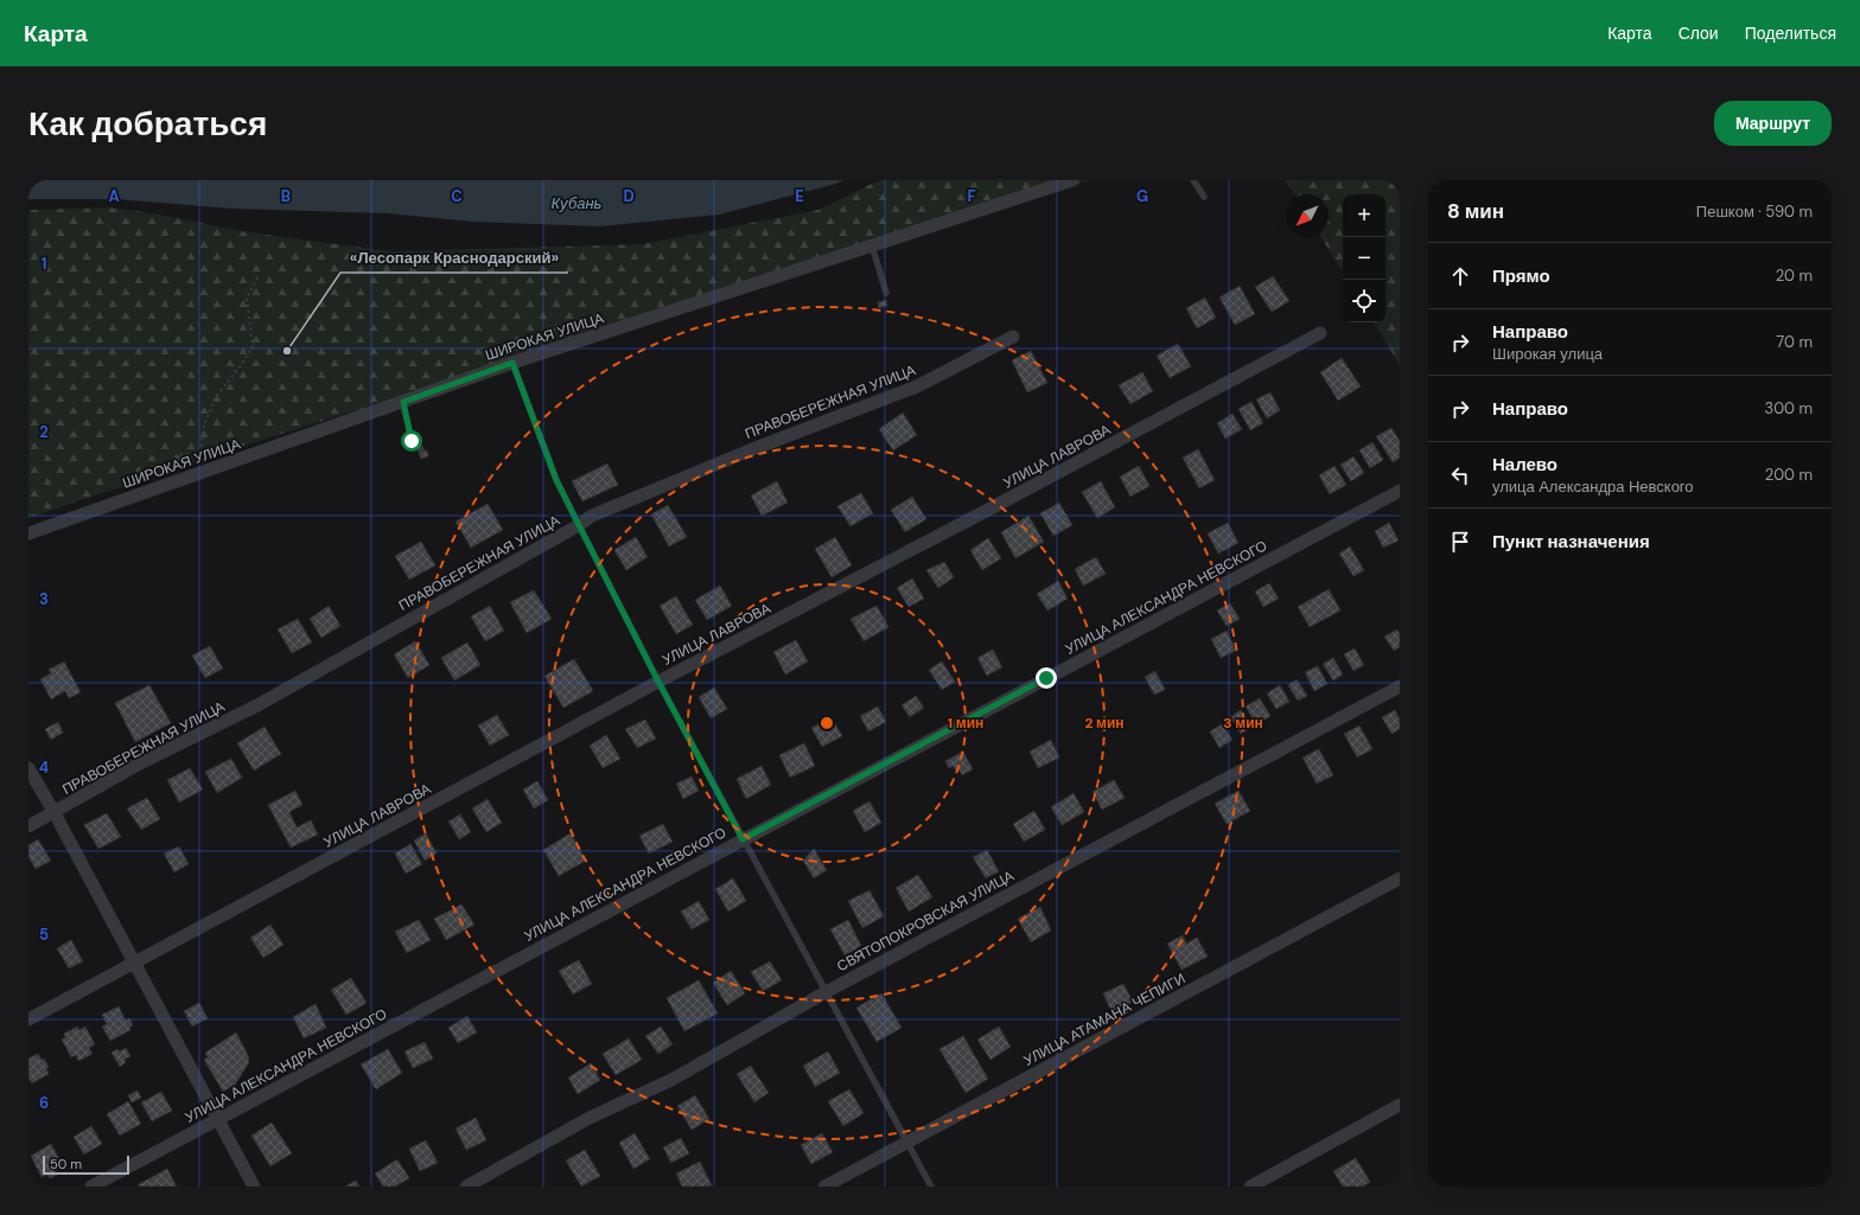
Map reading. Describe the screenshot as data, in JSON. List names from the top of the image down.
{
  "streets": {
    "street": [
      "ШИРОКАЯ УЛИЦА",
      "ПРАВОБЕРЕЖНАЯ УЛИЦА",
      "УЛИЦА ЛАВРОВА",
      "УЛИЦА АЛЕКСАНДРА НЕВСКОГО",
      "СВЯТОПОКРОВСКАЯ УЛИЦА",
      "УЛИЦА АТАМАНА ЧЕПИГИ"
    ]
  },
  "water": ["Кубань"],
  "places": ["«Лесопарк Краснодарский»"],
  "scale_bar": "50 m",
  "north": "bottom left",
  "page": {
    "header": "Карта",
    "nav": ["Карта", "Слои", "Поделиться"],
    "buttons": "Маршрут",
    "title": "Как добраться",
    "heading": ["8 мин", "Пешком · 590 m"],
    "map_buttons": ["+", "−"],
    "list": [
      ["Прямо", "20 m"],
      ["Направо", "Широкая улица", "70 m"],
      ["Направо", "300 m"],
      ["Налево", "улица Александра Невского", "200 m"],
      "Пункт назначения"
    ],
    "scale": "50 m"
  },
  "grid": {
    "columns": [
      "A",
      "B",
      "C",
      "D",
      "E",
      "F",
      "G"
    ],
    "rows": [
      "1",
      "2",
      "3",
      "4",
      "5",
      "6"
    ]
  },
  "rings": ["1 мин", "2 мин", "3 мин"]
}
